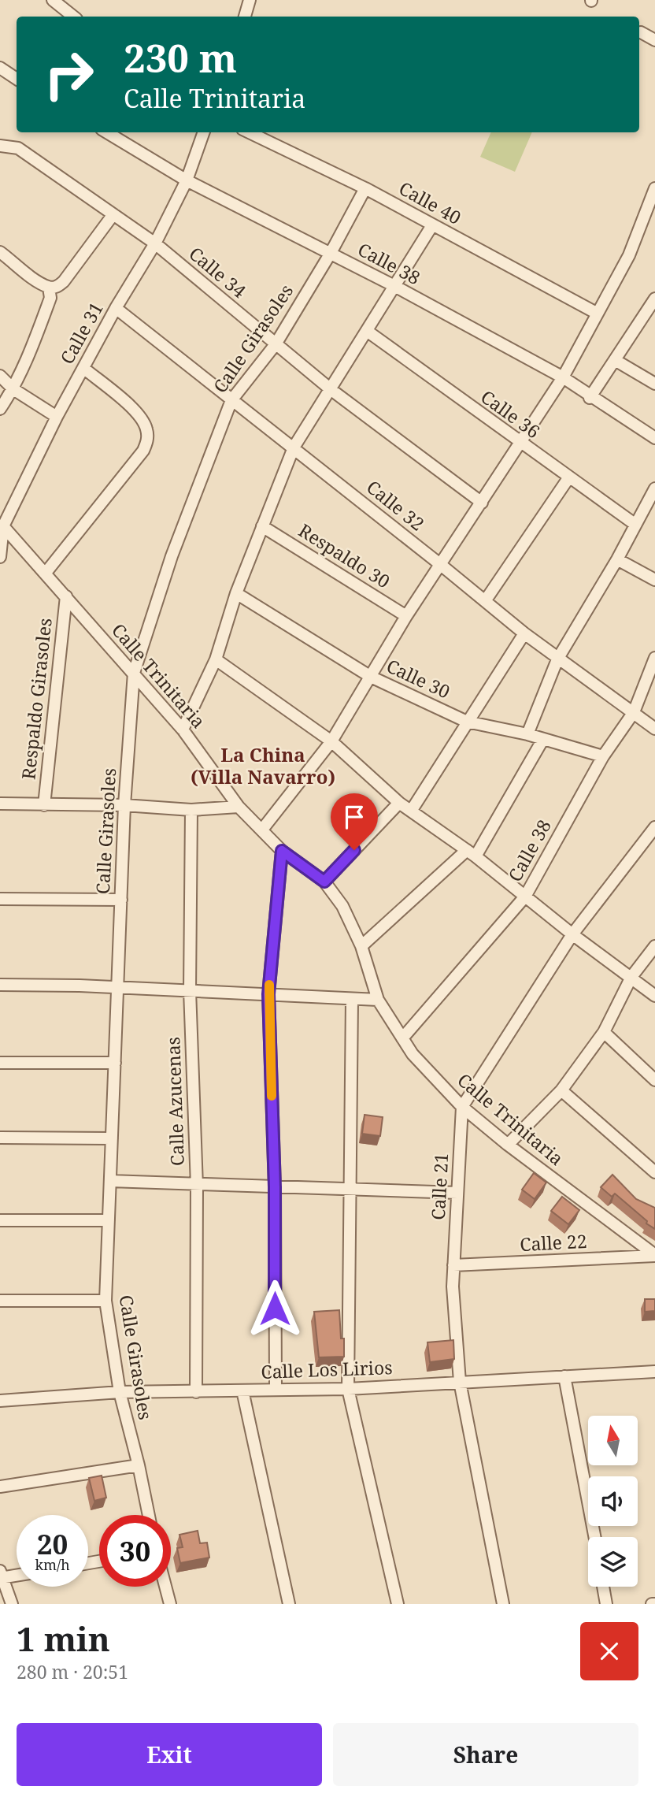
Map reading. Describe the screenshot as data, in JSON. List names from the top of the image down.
{
  "streets": {
    "street": [
      "Calle 40",
      "Calle 38",
      "Calle 34",
      "Calle 31",
      "Calle Girasoles",
      "Calle 36",
      "Calle 32",
      "Respaldo 30",
      "Calle Trinitaria",
      "Calle 30",
      "Respaldo Girasoles",
      "Calle Azucenas",
      "Calle 21",
      "Calle 22",
      "Calle Los Lirios"
    ]
  },
  "crossings": [
    ["Calle 40", "Calle Girasoles"],
    ["Calle 38", "Calle 31"],
    ["Calle 38", "Calle Girasoles"],
    ["Calle 38", "Calle 32"],
    ["Calle 38", "Calle Trinitaria"],
    ["Calle 38", "Calle 30"],
    ["Calle 34", "Calle 31"],
    ["Calle 34", "Calle Girasoles"],
    ["Calle 31", "Calle 32"],
    ["Calle 31", "Calle Trinitaria"],
    ["Calle Girasoles", "Calle 32"],
    ["Calle Girasoles", "Calle Trinitaria"],
    ["Calle Girasoles", "Calle Los Lirios"],
    ["Calle Trinitaria", "Respaldo Girasoles"],
    ["Calle Trinitaria", "Calle 21"],
    ["Calle Trinitaria", "Calle 22"],
    ["Calle Azucenas", "Calle Los Lirios"],
    ["Calle 21", "Calle 22"],
    ["Calle 21", "Calle Los Lirios"]
  ],
  "districts": ["La China (Villa Navarro)"],
  "north": "top",
  "page": {
    "turn": ["230 m", "Calle Trinitaria"],
    "speed": "20 km/h",
    "limit": "30",
    "heading": ["1 min", "280 m · 20:51"],
    "buttons": ["Exit", "Share"]
  }
}
